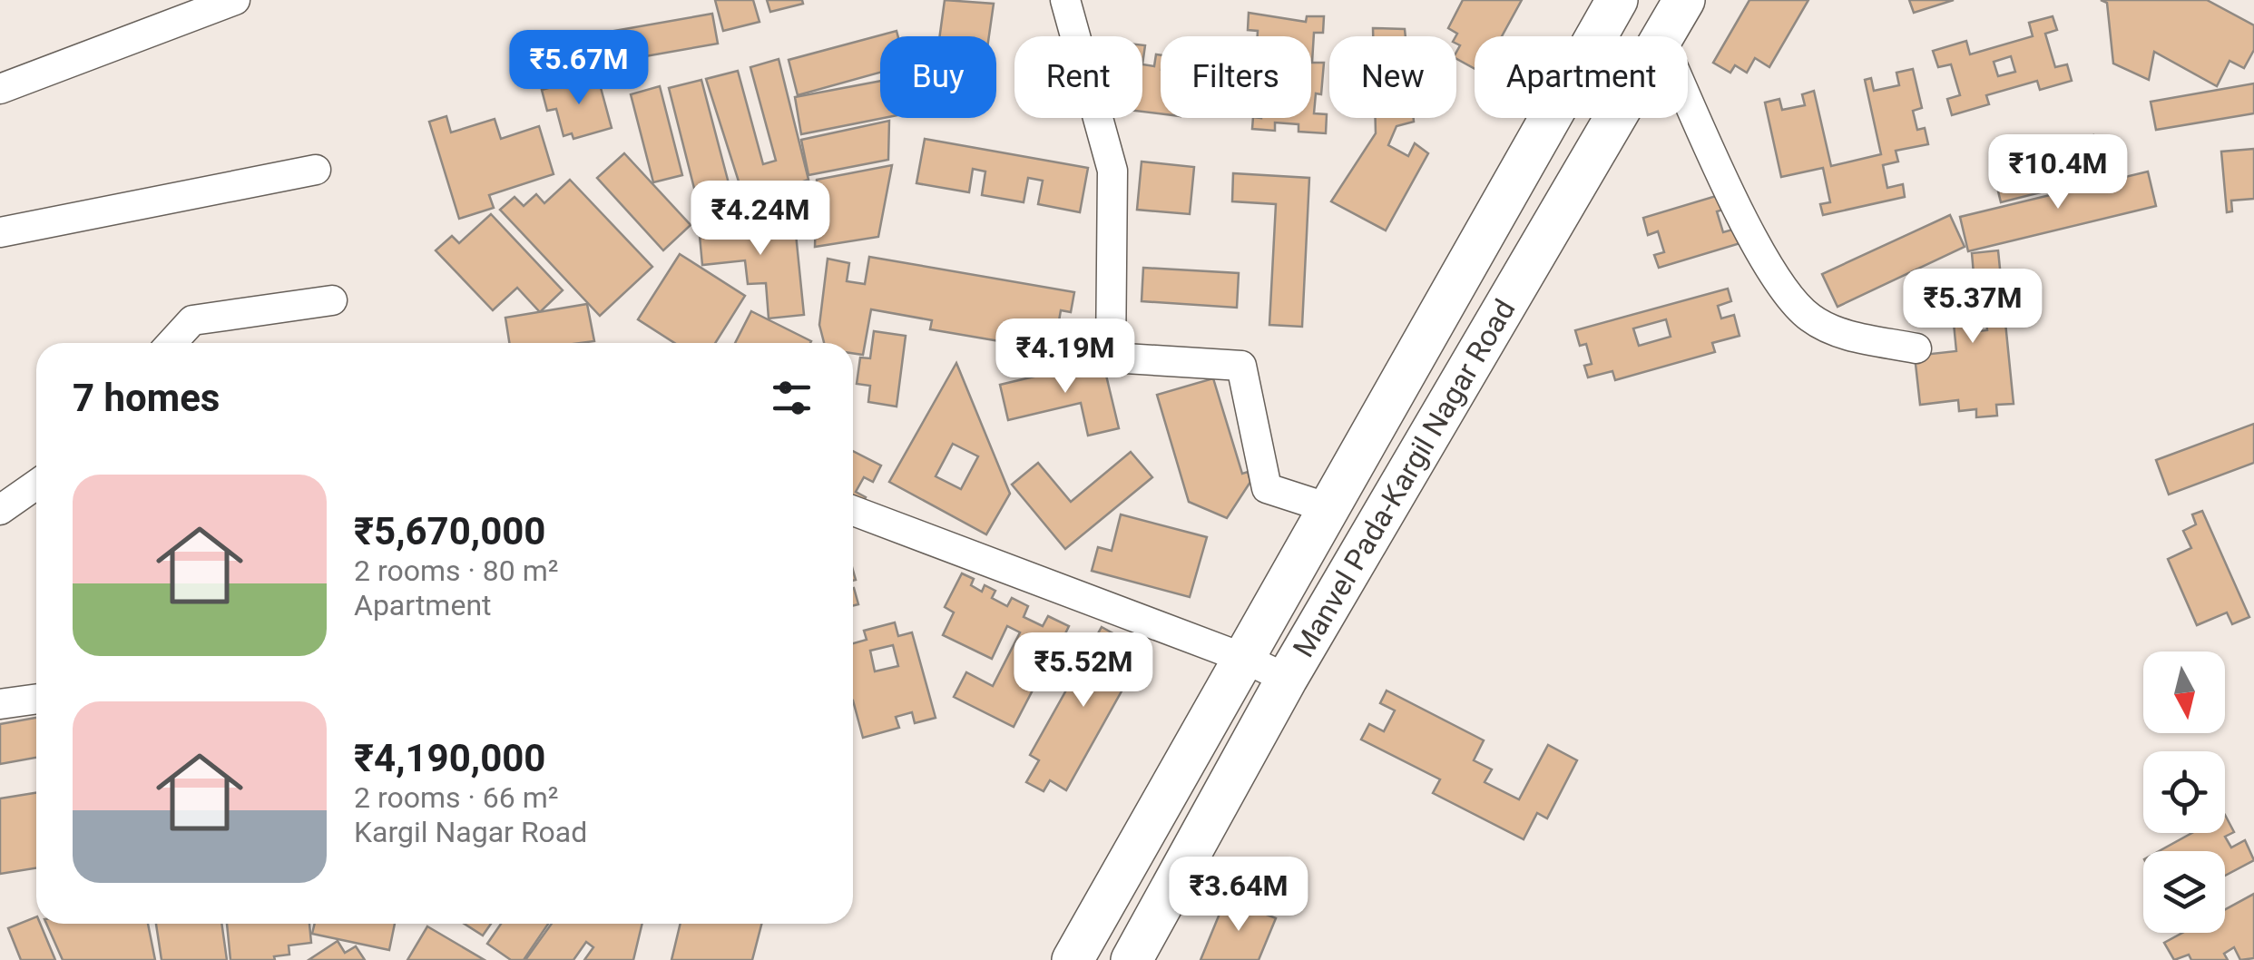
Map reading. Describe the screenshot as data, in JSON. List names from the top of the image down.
{
  "streets": {
    "street": ["Manvel Pada-Kargil Nagar Road"]
  },
  "north": "bottom",
  "page": {
    "price": [
      "₹5.67M",
      "₹10.4M",
      "₹4.24M",
      "₹5.37M",
      "₹4.19M",
      "₹5.52M",
      "₹3.64M"
    ],
    "chip": [
      "Buy",
      "Rent",
      "Filters",
      "New",
      "Apartment"
    ],
    "heading": "7 homes",
    "list": [
      {
        "name": "₹5,670,000",
        "note": "2 rooms · 80 m² · Apartment"
      },
      {
        "name": "₹4,190,000",
        "note": "2 rooms · 66 m² · Kargil Nagar Road"
      }
    ]
  }
}
